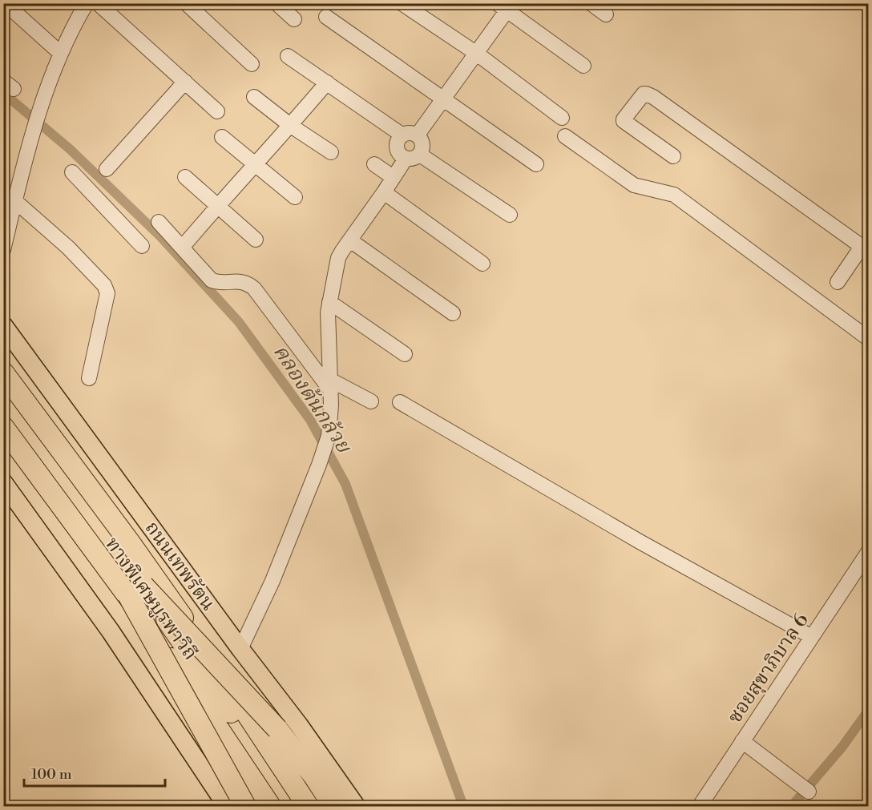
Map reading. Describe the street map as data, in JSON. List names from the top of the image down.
{
  "streets": {
    "highway": ["ถนนเทพรัตน", "ทางพิเศษบูรพาวิถี"],
    "street": ["ซอยสุขาภิบาล 6"]
  },
  "water": ["คลองต้นกล้วย"],
  "scale_bar": "100 m"
}
